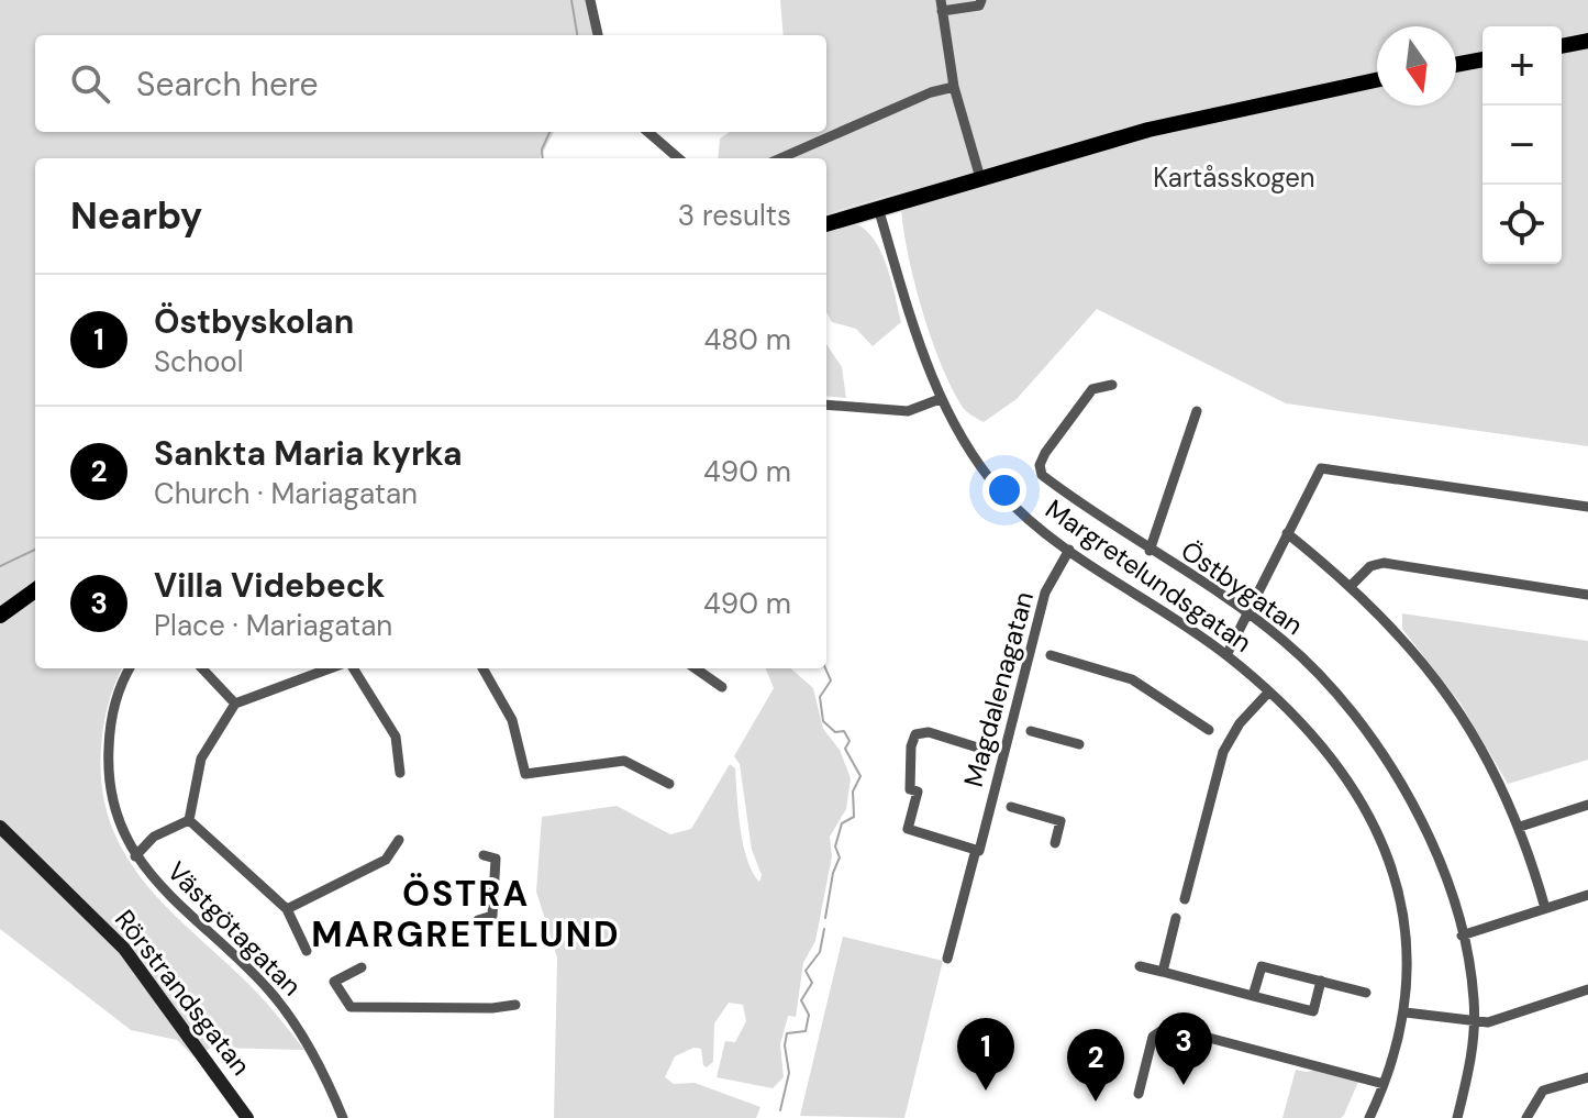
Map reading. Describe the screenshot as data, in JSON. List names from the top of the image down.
{
  "streets": {
    "main road": ["Rörstrandsgatan"],
    "street": [
      "Margretelundsgatan",
      "Östbygatan",
      "Magdalenagatan",
      "Västgötagatan"
    ]
  },
  "crossings": [
    ["Margretelundsgatan", "Magdalenagatan"]
  ],
  "districts": ["ÖSTRA MARGRETELUND"],
  "parks": ["Kartåsskogen"],
  "north": "bottom",
  "page": {
    "map_buttons": ["+", "−"],
    "search": "Search here",
    "heading": ["Nearby", "3 results"],
    "list": [
      {
        "mark": "1",
        "name": "Östbyskolan",
        "note": "School",
        "value": "480 m"
      },
      {
        "mark": "2",
        "name": "Sankta Maria kyrka",
        "note": "Church · Mariagatan",
        "value": "490 m"
      },
      {
        "mark": "3",
        "name": "Villa Videbeck",
        "note": "Place · Mariagatan",
        "value": "490 m"
      }
    ],
    "pins": ["3", "1", "2"]
  }
}
